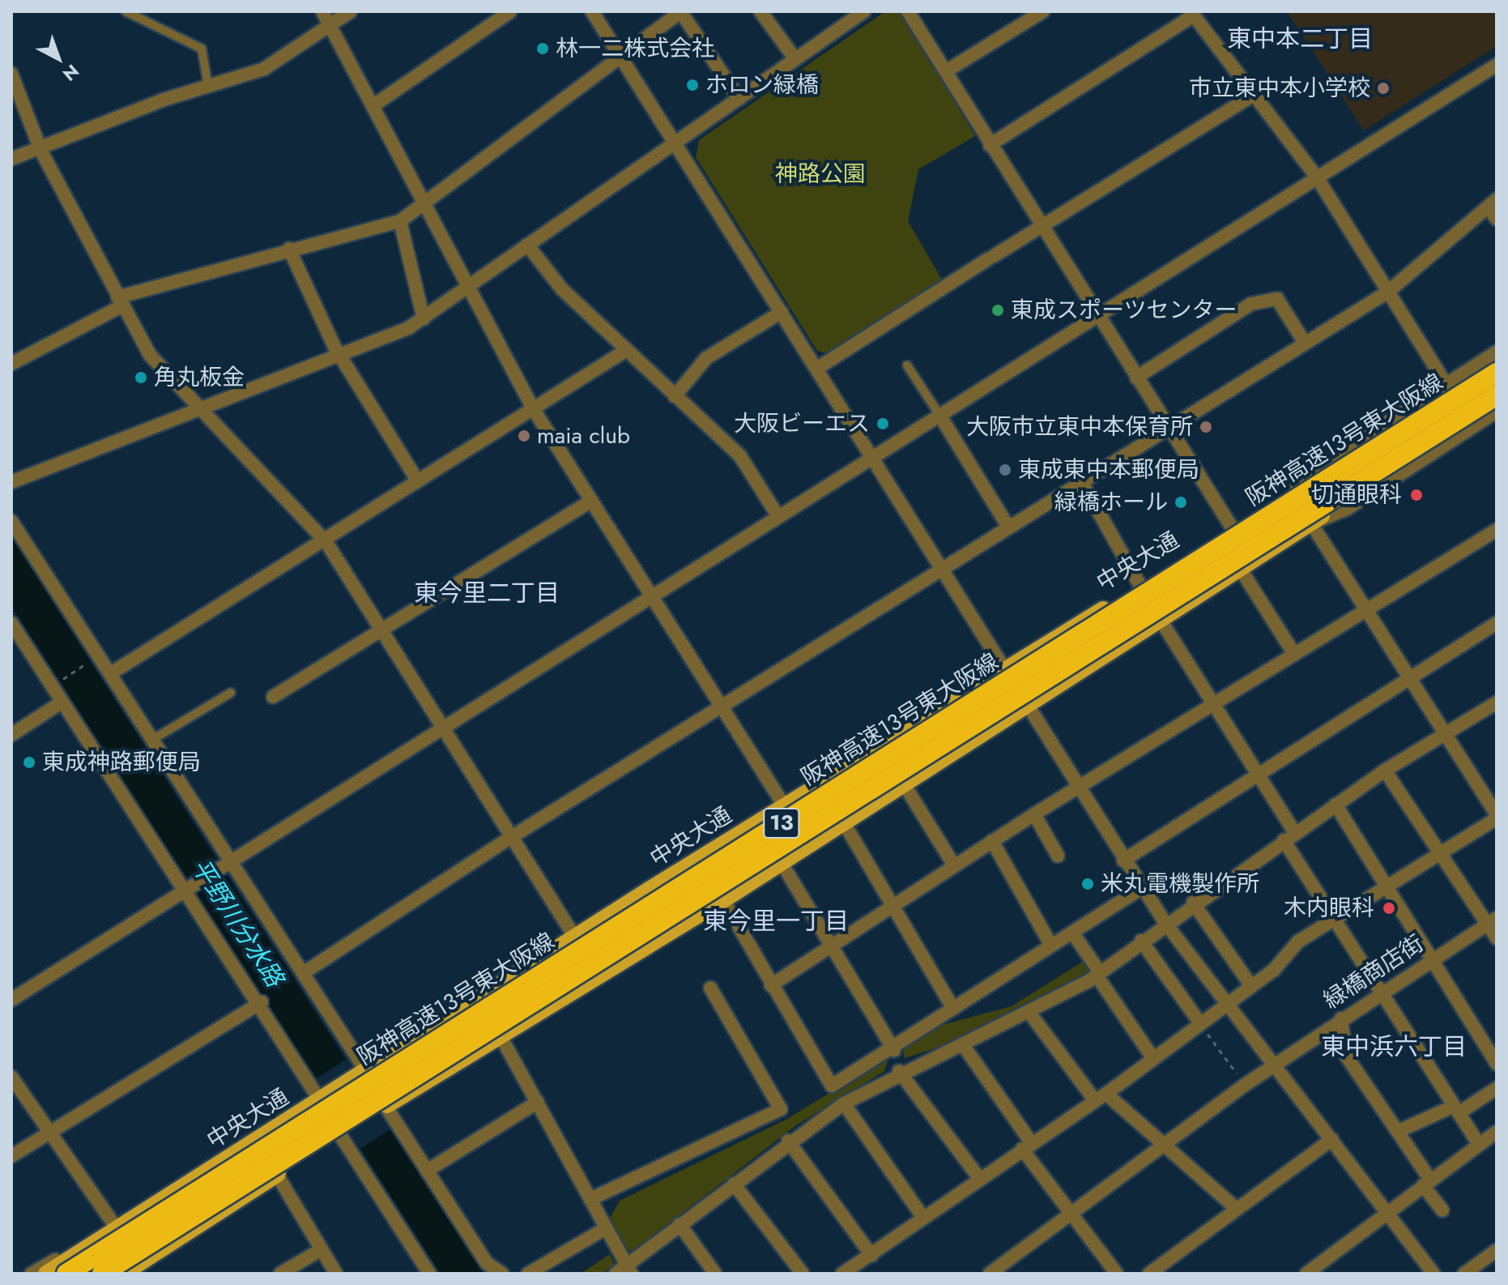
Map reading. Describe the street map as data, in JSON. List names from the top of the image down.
{
  "streets": {
    "highway": ["阪神高速13号東大阪線", "13"],
    "main road": ["中央大通"],
    "street": ["緑橋商店街"]
  },
  "crossings": [
    ["阪神高速13号東大阪線", "中央大通"]
  ],
  "districts": [
    "東中本二丁目",
    "東今里二丁目",
    "東今里一丁目",
    "東中浜六丁目"
  ],
  "water": ["平野川分水路"],
  "parks": ["神路公園"],
  "places": [
    "林一二株式会社",
    "ホロン緑橋",
    "市立東中本小学校",
    "東成スポーツセンター",
    "角丸板金",
    "大阪ビーエス",
    "大阪市立東中本保育所",
    "maia club",
    "東成東中本郵便局",
    "切通眼科",
    "緑橋ホール",
    "東成神路郵便局",
    "米丸電機製作所",
    "木内眼科"
  ],
  "north": "bottom right"
}
